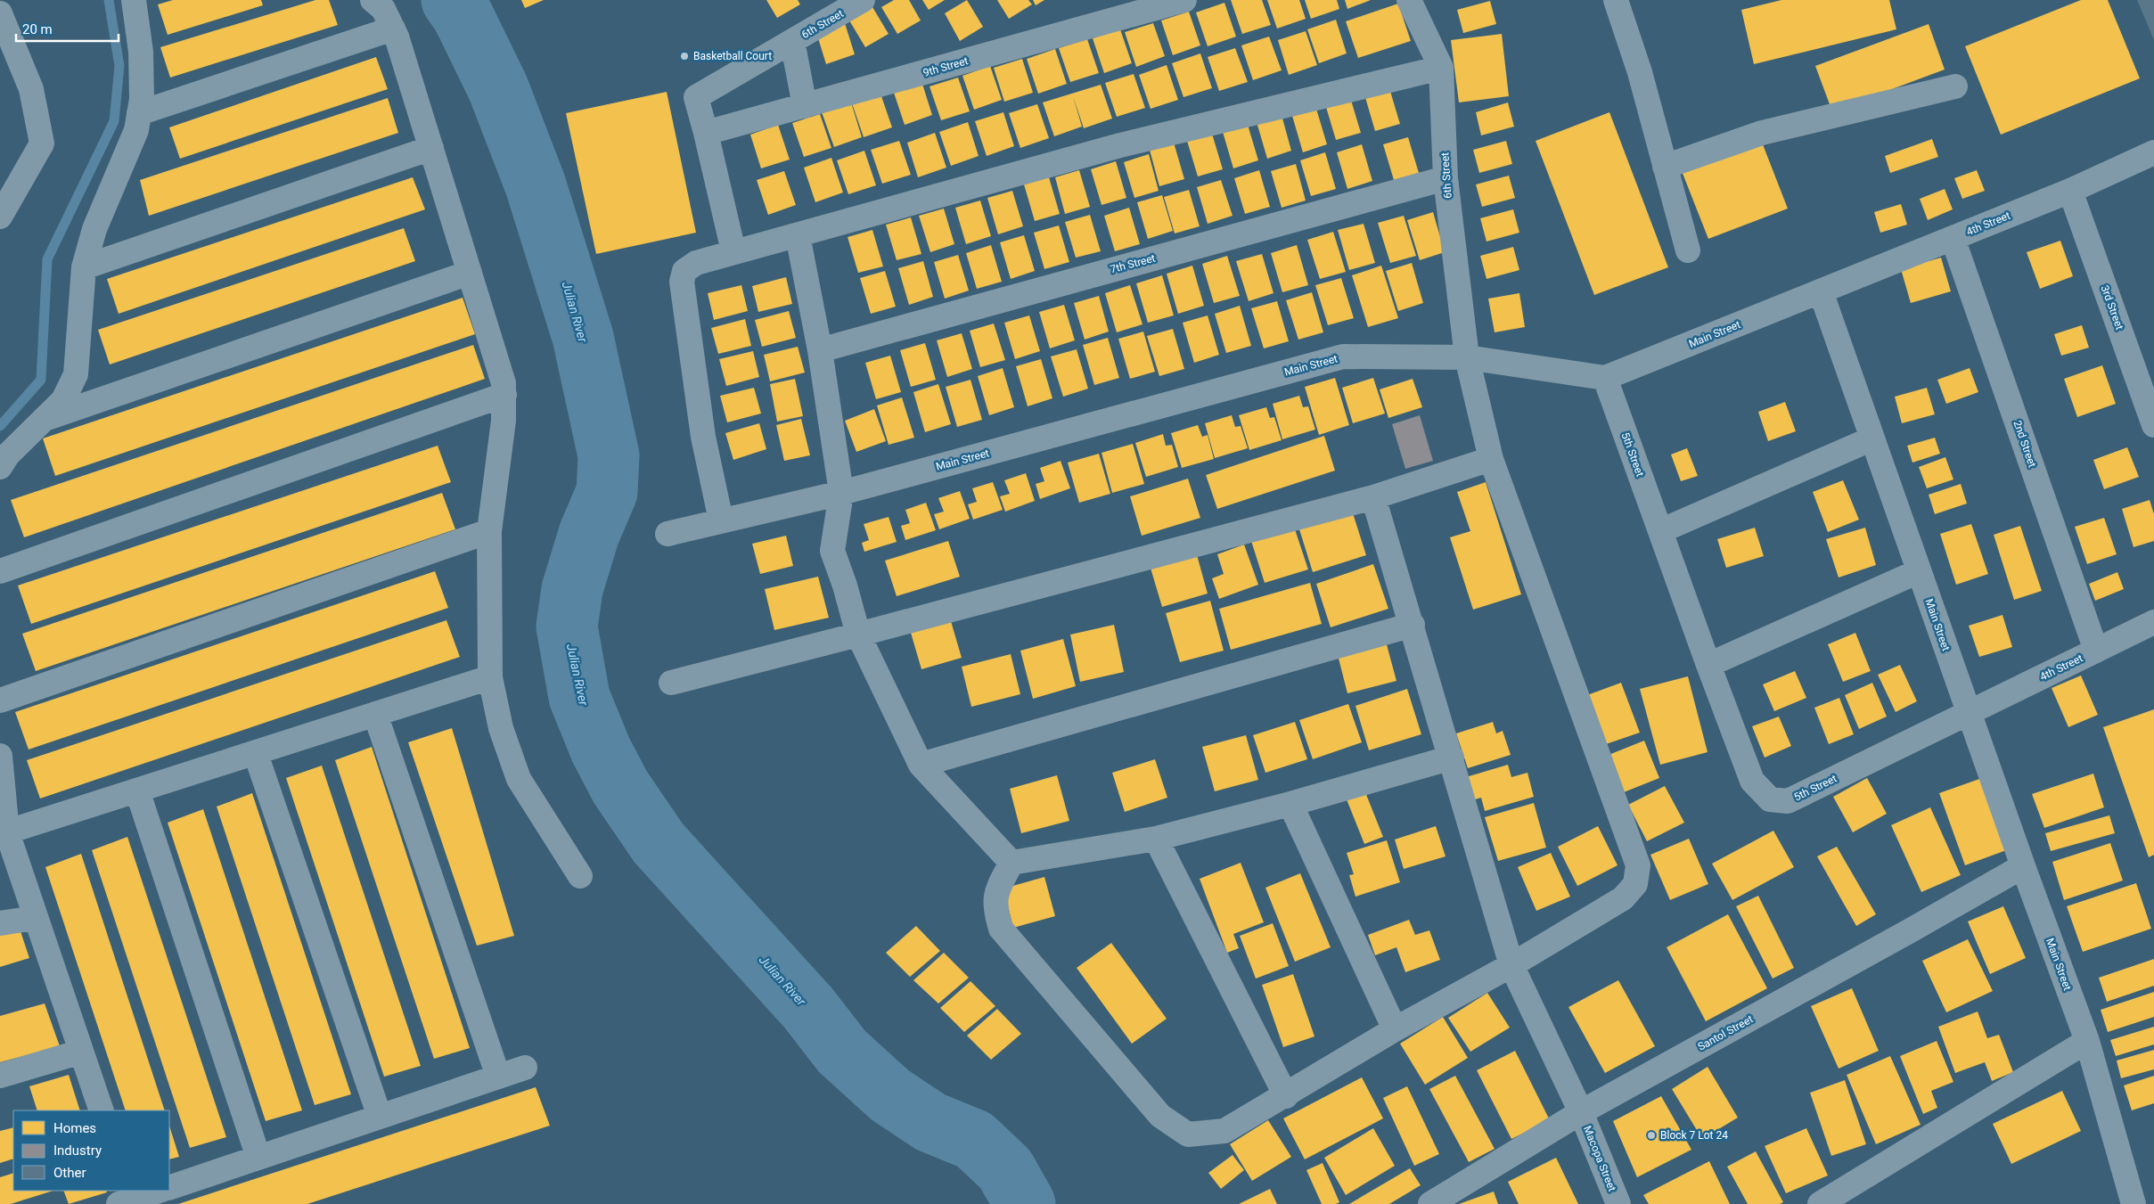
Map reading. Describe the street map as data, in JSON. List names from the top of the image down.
{
  "streets": {
    "street": [
      "6th Street",
      "9th Street",
      "4th Street",
      "7th Street",
      "3rd Street",
      "Main Street",
      "2nd Street",
      "5th Street",
      "Santol Street",
      "Macopa Street"
    ]
  },
  "crossings": [
    ["6th Street", "9th Street"],
    ["6th Street", "7th Street"],
    ["6th Street", "Main Street"],
    ["6th Street", "Macopa Street"],
    ["4th Street", "3rd Street"],
    ["4th Street", "Main Street"],
    ["4th Street", "2nd Street"],
    ["4th Street", "5th Street"],
    ["Main Street", "5th Street"],
    ["Main Street", "Santol Street"],
    ["Santol Street", "Macopa Street"]
  ],
  "water": ["Julian River"],
  "places": ["Basketball Court", "Block 7 Lot 24"],
  "legend": ["Homes", "Industry", "Other"],
  "scale_bar": "20 m"
}
